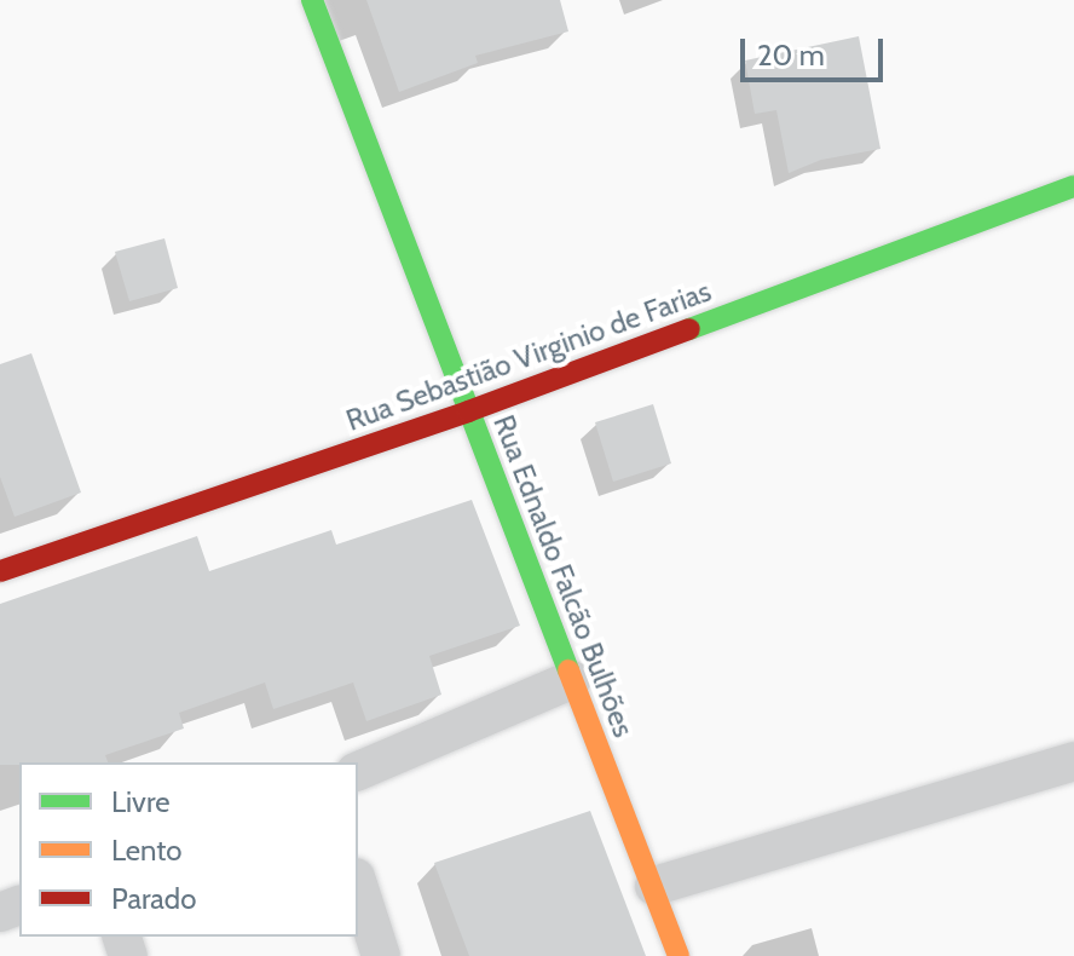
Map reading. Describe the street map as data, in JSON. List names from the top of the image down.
{
  "streets": {
    "street": ["Rua Sebastião Virginio de Farias", "Rua Ednaldo Falcão Bulhões"]
  },
  "crossings": [
    ["Rua Sebastião Virginio de Farias", "Rua Ednaldo Falcão Bulhões"]
  ],
  "legend": ["Livre", "Lento", "Parado"],
  "scale_bar": "20 m"
}
